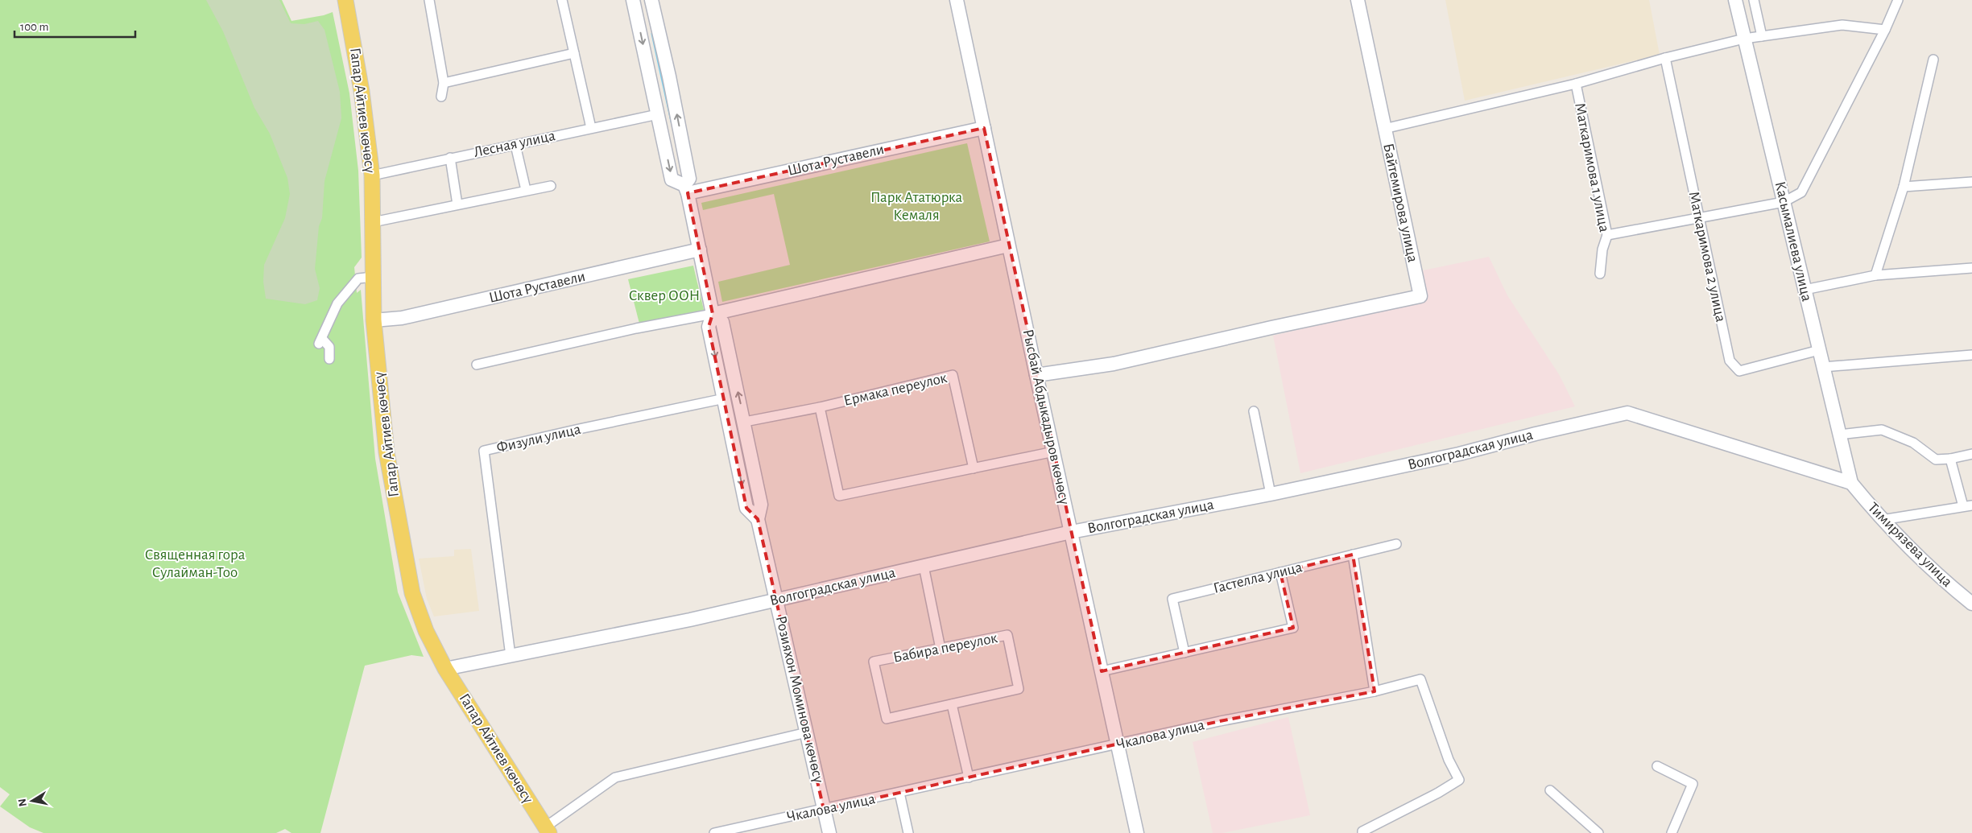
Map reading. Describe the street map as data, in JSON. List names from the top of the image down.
{
  "streets": {
    "main road": ["Гапар Айтиев көчөсү"],
    "street": [
      "Лесная улица",
      "Шота Руставели",
      "Маткаримова 1 улица",
      "Байтемирова улица",
      "Касымалиева улица",
      "Маткаримова 2 улица",
      "Ермака переулок",
      "Рысбай Абдыкадыров көчөсү",
      "Физули улица",
      "Волгоградская улица",
      "Тимирязева улица",
      "Гастелла улица",
      "Бабира переулок",
      "Розияхон Моминова көчөсү",
      "Чкалова улица"
    ]
  },
  "crossings": [
    ["Гапар Айтиев көчөсү", "Лесная улица"],
    ["Гапар Айтиев көчөсү", "Шота Руставели"],
    ["Гапар Айтиев көчөсү", "Волгоградская улица"],
    ["Шота Руставели", "Рысбай Абдыкадыров көчөсү"],
    ["Шота Руставели", "Розияхон Моминова көчөсү"],
    ["Байтемирова улица", "Рысбай Абдыкадыров көчөсү"],
    ["Касымалиева улица", "Маткаримова 2 улица"],
    ["Касымалиева улица", "Волгоградская улица"],
    ["Касымалиева улица", "Тимирязева улица"],
    ["Ермака переулок", "Розияхон Моминова көчөсү"],
    ["Рысбай Абдыкадыров көчөсү", "Волгоградская улица"],
    ["Рысбай Абдыкадыров көчөсү", "Чкалова улица"],
    ["Физули улица", "Волгоградская улица"],
    ["Физули улица", "Розияхон Моминова көчөсү"],
    ["Волгоградская улица", "Тимирязева улица"],
    ["Волгоградская улица", "Розияхон Моминова көчөсү"],
    ["Розияхон Моминова көчөсү", "Чкалова улица"]
  ],
  "parks": ["Парк Ататюрка Кемаля", "Сквер ООН", "Священная гора Сулайман-Тоо"],
  "scale_bar": "100 m",
  "north": "left"
}
